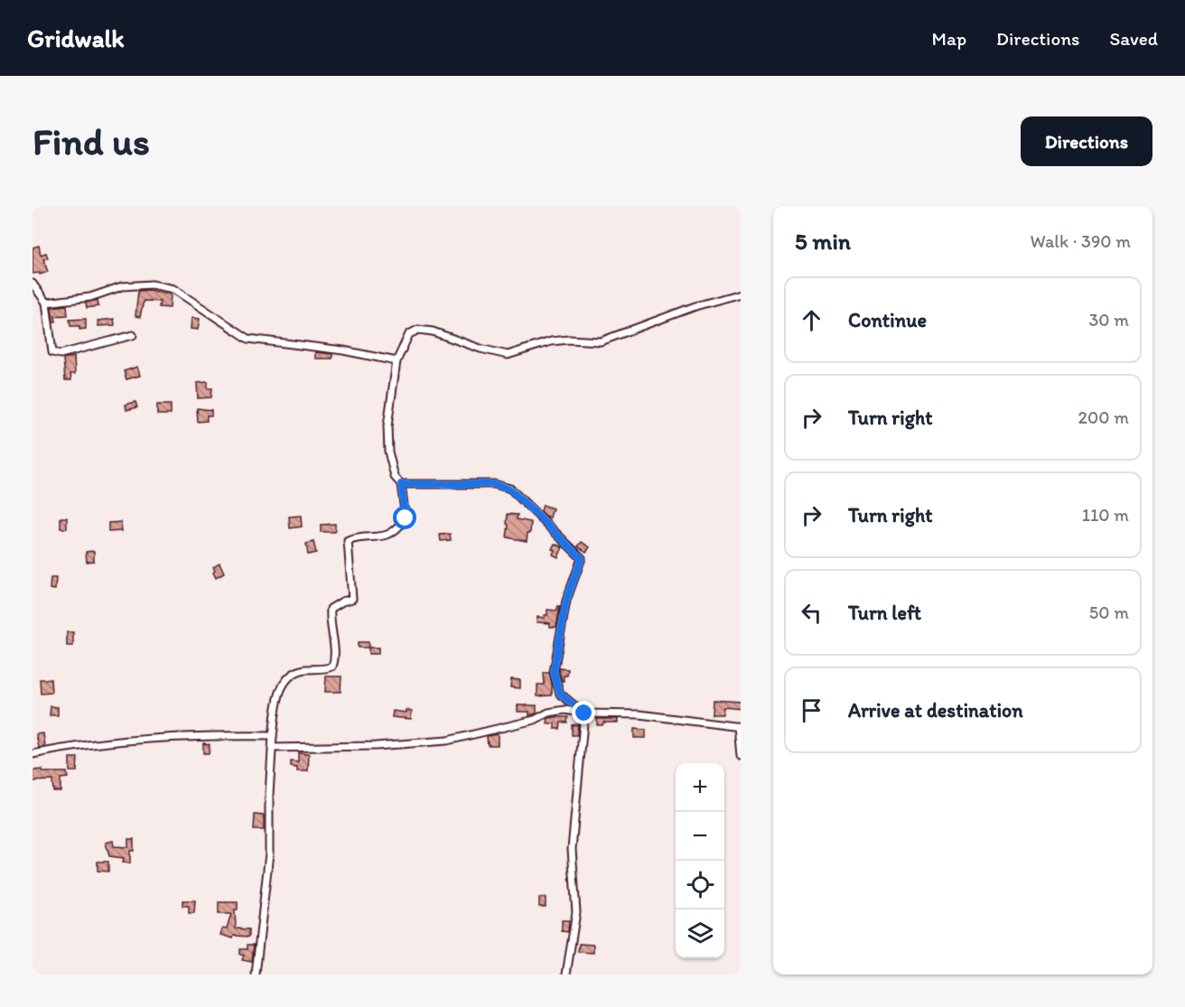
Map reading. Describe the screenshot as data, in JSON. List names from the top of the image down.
{
  "page": {
    "header": "Gridwalk",
    "nav": ["Map", "Directions", "Saved"],
    "buttons": "Directions",
    "title": "Find us",
    "heading": ["5 min", "Walk · 390 m"],
    "list": [
      ["Continue", "30 m"],
      ["Turn right", "200 m"],
      ["Turn right", "110 m"],
      ["Turn left", "50 m"],
      "Arrive at destination"
    ],
    "map_buttons": ["+", "−"]
  }
}
